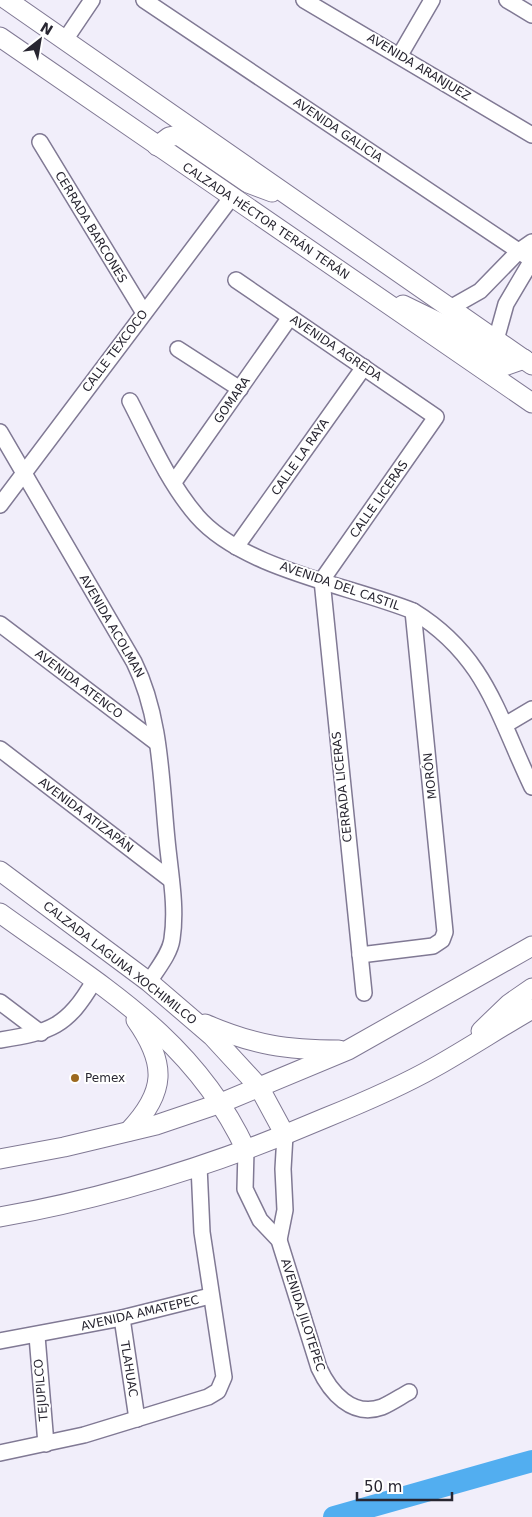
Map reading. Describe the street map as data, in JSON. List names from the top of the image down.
{
  "streets": {
    "main road": ["CALZADA HÉCTOR TERÁN TERÁN", "CALZADA LAGUNA XOCHIMILCO"],
    "street": [
      "AVENIDA ARANJUEZ",
      "AVENIDA GALICIA",
      "CERRADA BARCONES",
      "AVENIDA AGREDA",
      "CALLE TEXCOCO",
      "GOMARA",
      "CALLE LA RAYA",
      "CALLE LICERAS",
      "AVENIDA DEL CASTIL",
      "AVENIDA ACOLMAN",
      "AVENIDA ATENCO",
      "MORÓN",
      "CERRADA LICERAS",
      "AVENIDA ATIZAPÁN",
      "AVENIDA AMATEPEC",
      "AVENIDA JILOTEPEC",
      "TLAHUAC",
      "TEJUPILCO"
    ]
  },
  "crossings": [
    ["CALZADA HÉCTOR TERÁN TERÁN", "CALLE TEXCOCO"],
    ["CERRADA BARCONES", "CALLE TEXCOCO"],
    ["AVENIDA AGREDA", "GOMARA"],
    ["AVENIDA AGREDA", "CALLE LA RAYA"],
    ["AVENIDA AGREDA", "CALLE LICERAS"],
    ["CALLE TEXCOCO", "AVENIDA ACOLMAN"],
    ["GOMARA", "AVENIDA DEL CASTIL"],
    ["CALLE LA RAYA", "AVENIDA DEL CASTIL"],
    ["CALLE LICERAS", "AVENIDA DEL CASTIL"],
    ["CALLE LICERAS", "CERRADA LICERAS"],
    ["AVENIDA DEL CASTIL", "MORÓN"],
    ["AVENIDA DEL CASTIL", "CERRADA LICERAS"],
    ["AVENIDA ACOLMAN", "AVENIDA ATENCO"],
    ["AVENIDA ACOLMAN", "AVENIDA ATIZAPÁN"],
    ["AVENIDA ACOLMAN", "CALZADA LAGUNA XOCHIMILCO"],
    ["MORÓN", "CERRADA LICERAS"],
    ["CALZADA LAGUNA XOCHIMILCO", "AVENIDA JILOTEPEC"],
    ["AVENIDA AMATEPEC", "TLAHUAC"],
    ["AVENIDA AMATEPEC", "TEJUPILCO"]
  ],
  "places": ["Pemex"],
  "scale_bar": "50 m",
  "north": "top right"
}
